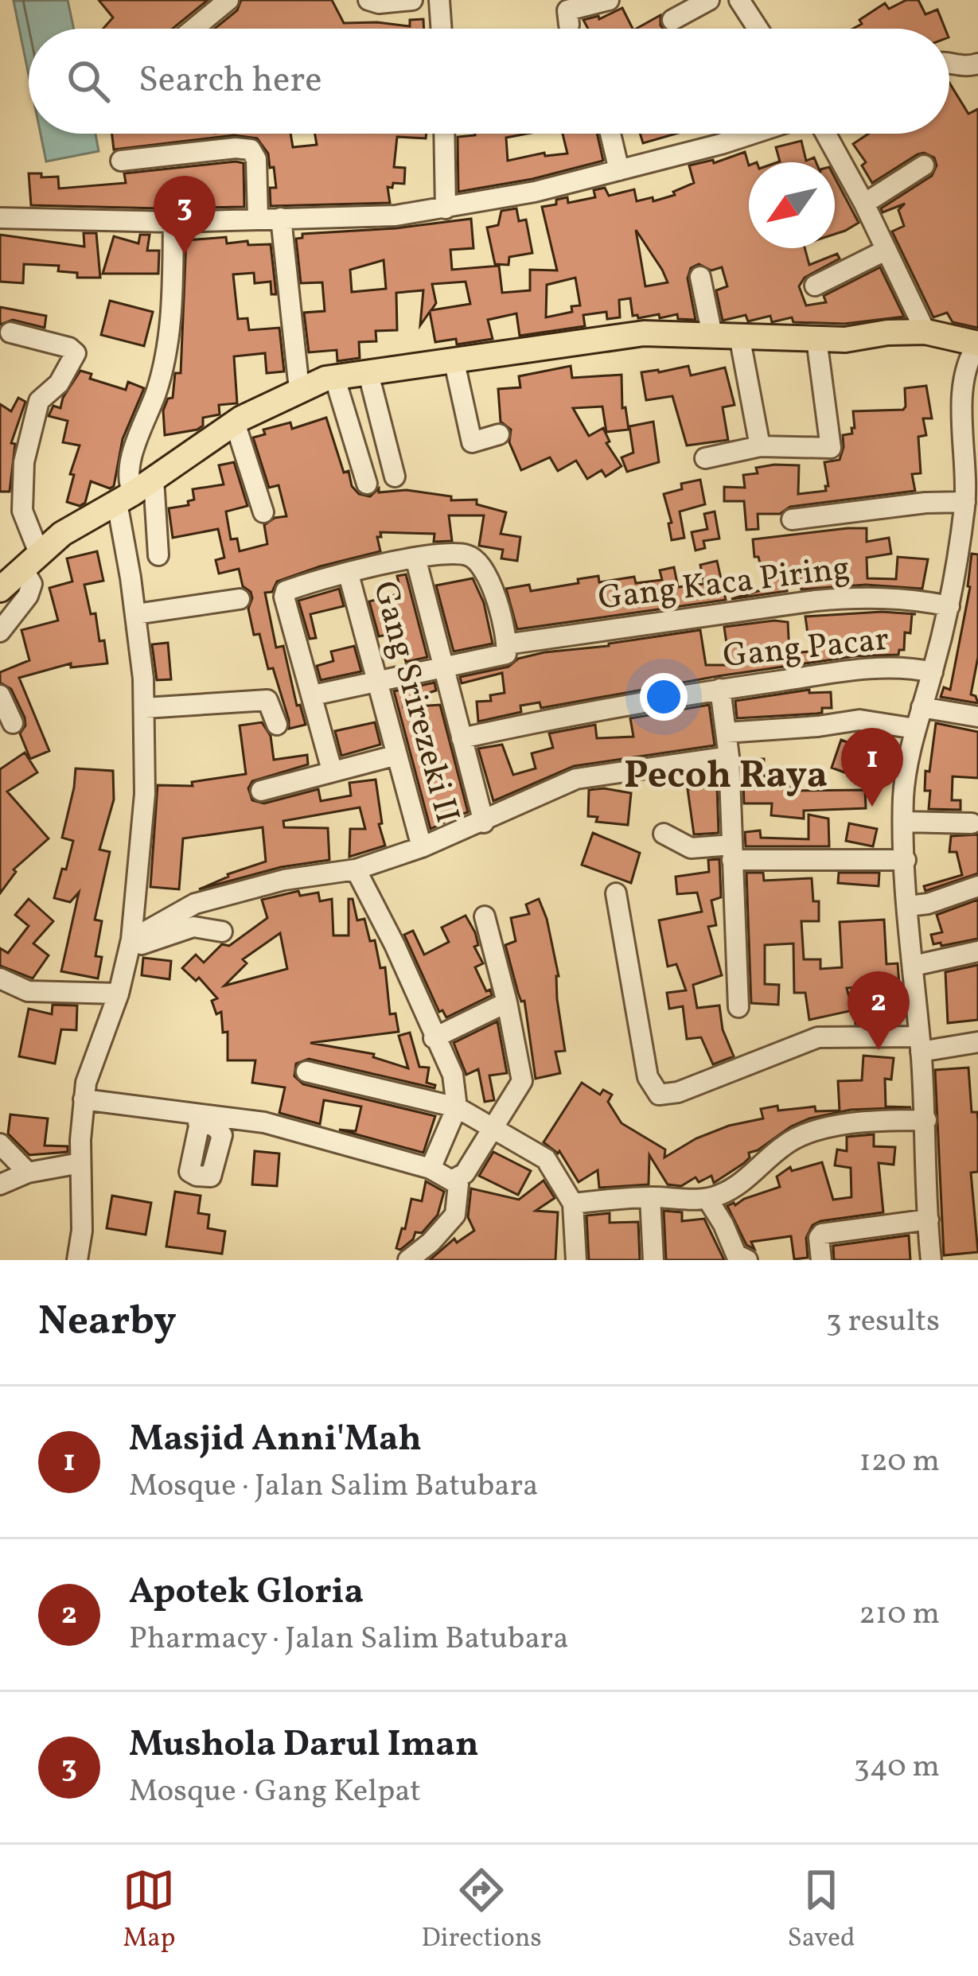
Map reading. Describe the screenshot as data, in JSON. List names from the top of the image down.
{
  "streets": {
    "street": ["Gang Kaca Piring", "Gang Pacar", "Gang Srirezeki II"]
  },
  "districts": ["Pecoh Raya"],
  "north": "bottom left",
  "page": {
    "search": "Search here",
    "pins": ["3", "1", "2"],
    "heading": ["Nearby", "3 results"],
    "list": [
      {
        "mark": "1",
        "name": "Masjid Anni'Mah",
        "note": "Mosque · Jalan Salim Batubara",
        "value": "120 m"
      },
      {
        "mark": "2",
        "name": "Apotek Gloria",
        "note": "Pharmacy · Jalan Salim Batubara",
        "value": "210 m"
      },
      {
        "mark": "3",
        "name": "Mushola Darul Iman",
        "note": "Mosque · Gang Kelpat",
        "value": "340 m"
      }
    ],
    "nav": ["Map", "Directions", "Saved"]
  }
}
